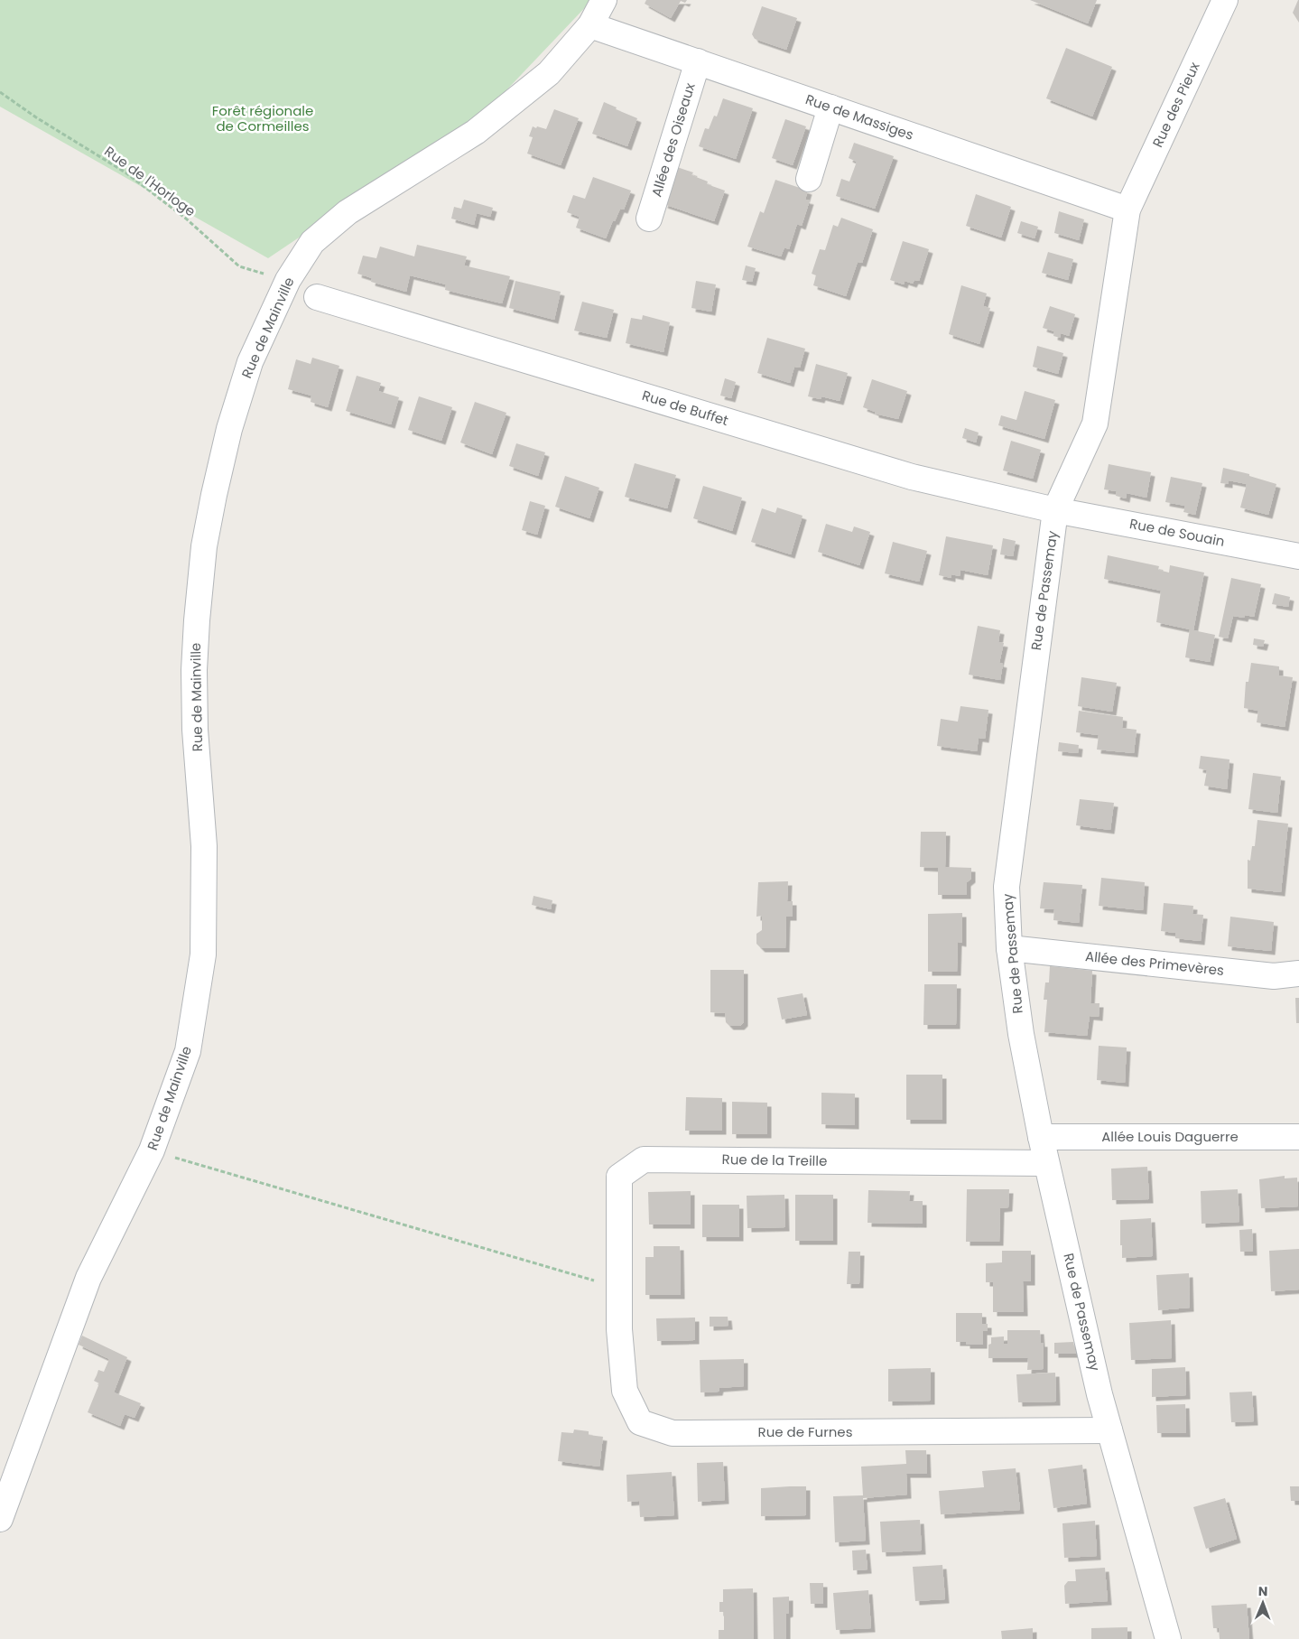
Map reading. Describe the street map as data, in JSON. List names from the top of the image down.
{
  "streets": {
    "street": [
      "Rue des Pieux",
      "Rue de Massiges",
      "Allée des Oiseaux",
      "Rue de Mainville",
      "Rue de Buffet",
      "Rue de Souain",
      "Rue de Passemay",
      "Allée des Primevères",
      "Allée Louis Daguerre",
      "Rue de la Treille",
      "Rue de Furnes"
    ],
    "path": ["Rue de l'Horloge"]
  },
  "crossings": [
    ["Rue des Pieux", "Rue de Massiges"],
    ["Rue des Pieux", "Rue de Passemay"],
    ["Rue de Massiges", "Allée des Oiseaux"],
    ["Rue de Massiges", "Rue de Mainville"],
    ["Rue de Massiges", "Rue de Passemay"],
    ["Rue de l'Horloge", "Rue de Mainville"],
    ["Rue de Buffet", "Rue de Souain"],
    ["Rue de Buffet", "Rue de Passemay"],
    ["Rue de Souain", "Rue de Passemay"],
    ["Rue de Passemay", "Allée des Primevères"],
    ["Rue de Passemay", "Allée Louis Daguerre"],
    ["Rue de Passemay", "Rue de la Treille"],
    ["Rue de Passemay", "Rue de Furnes"],
    ["Rue de la Treille", "Rue de Furnes"]
  ],
  "parks": ["Forêt régionale de Cormeilles"],
  "north": "top"
}
